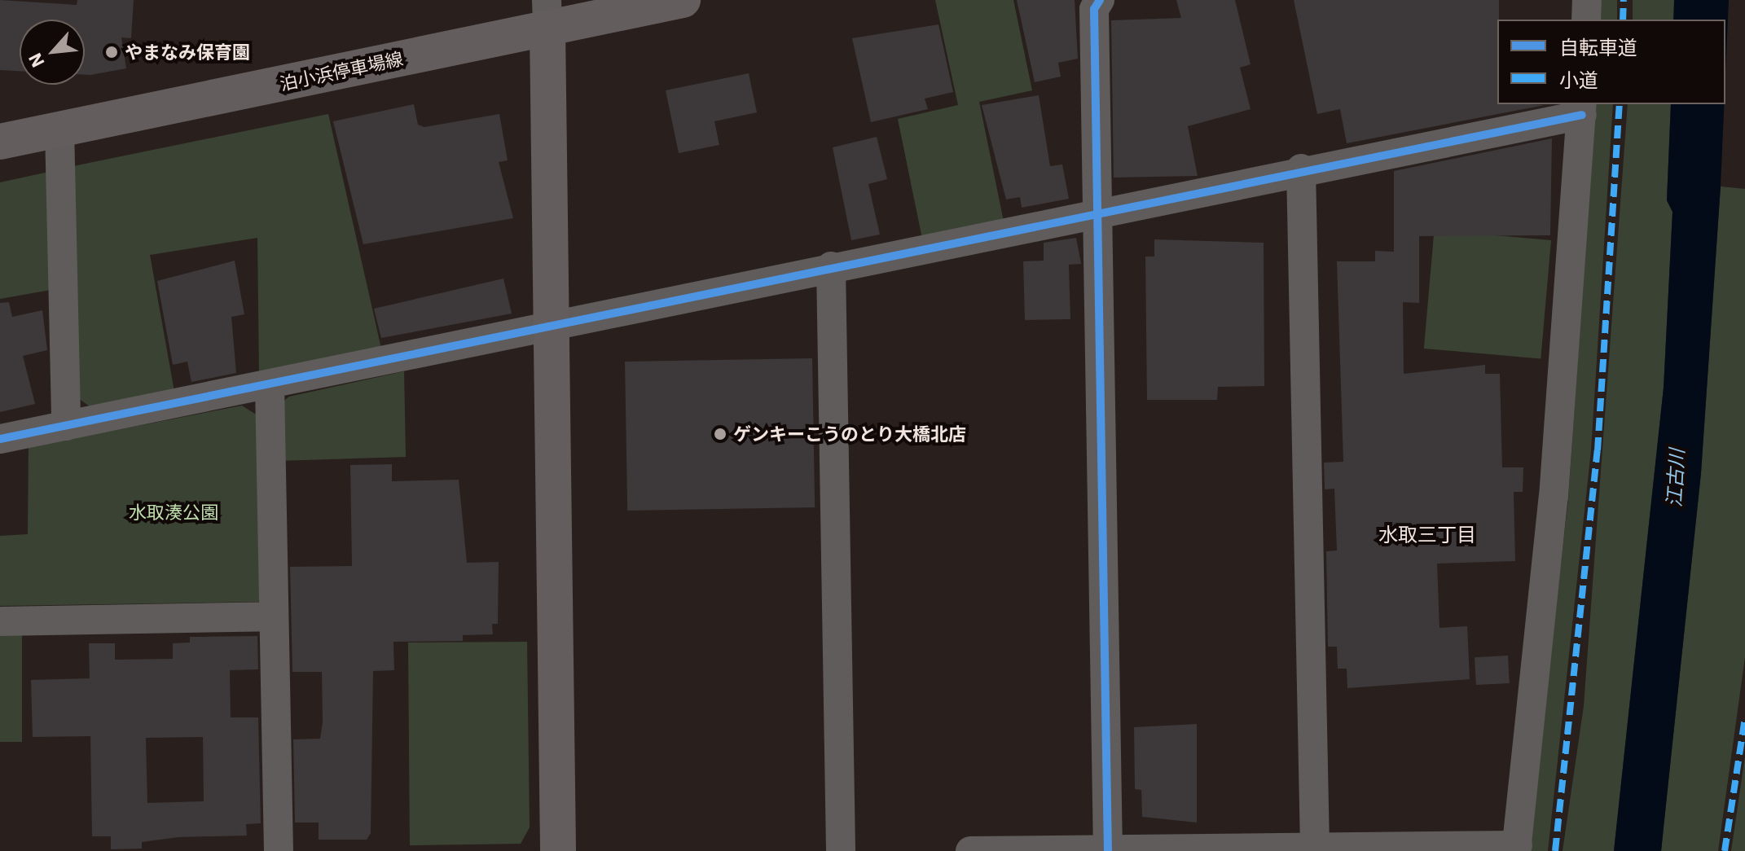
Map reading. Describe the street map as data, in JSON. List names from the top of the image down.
{
  "streets": {
    "street": ["泊小浜停車場線"]
  },
  "districts": ["水取三丁目"],
  "water": ["江古川"],
  "parks": ["水取湊公園"],
  "places": ["やまなみ保育園", "ゲンキーこうのとり大橋北店"],
  "legend": ["自転車道", "小道"],
  "north": "bottom left"
}
